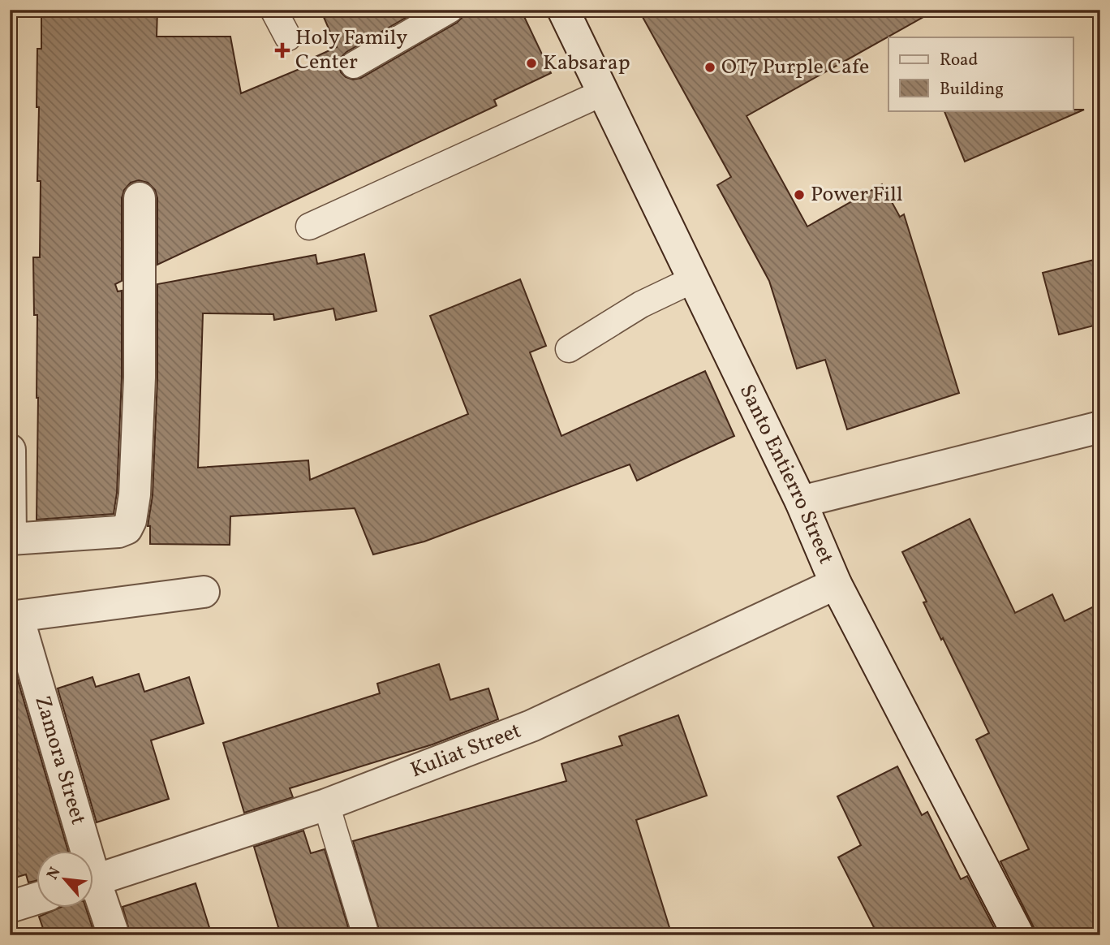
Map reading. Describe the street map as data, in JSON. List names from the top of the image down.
{
  "streets": {
    "street": ["Santo Entierro Street", "Kuliat Street", "Zamora Street"]
  },
  "crossings": [
    ["Santo Entierro Street", "Kuliat Street"]
  ],
  "places": {
    "health": ["Holy Family Center"],
    "other": ["Kabsarap", "OT7 Purple Cafe", "Power Fill"]
  },
  "legend": ["Road", "Building"],
  "north": "top left"
}
